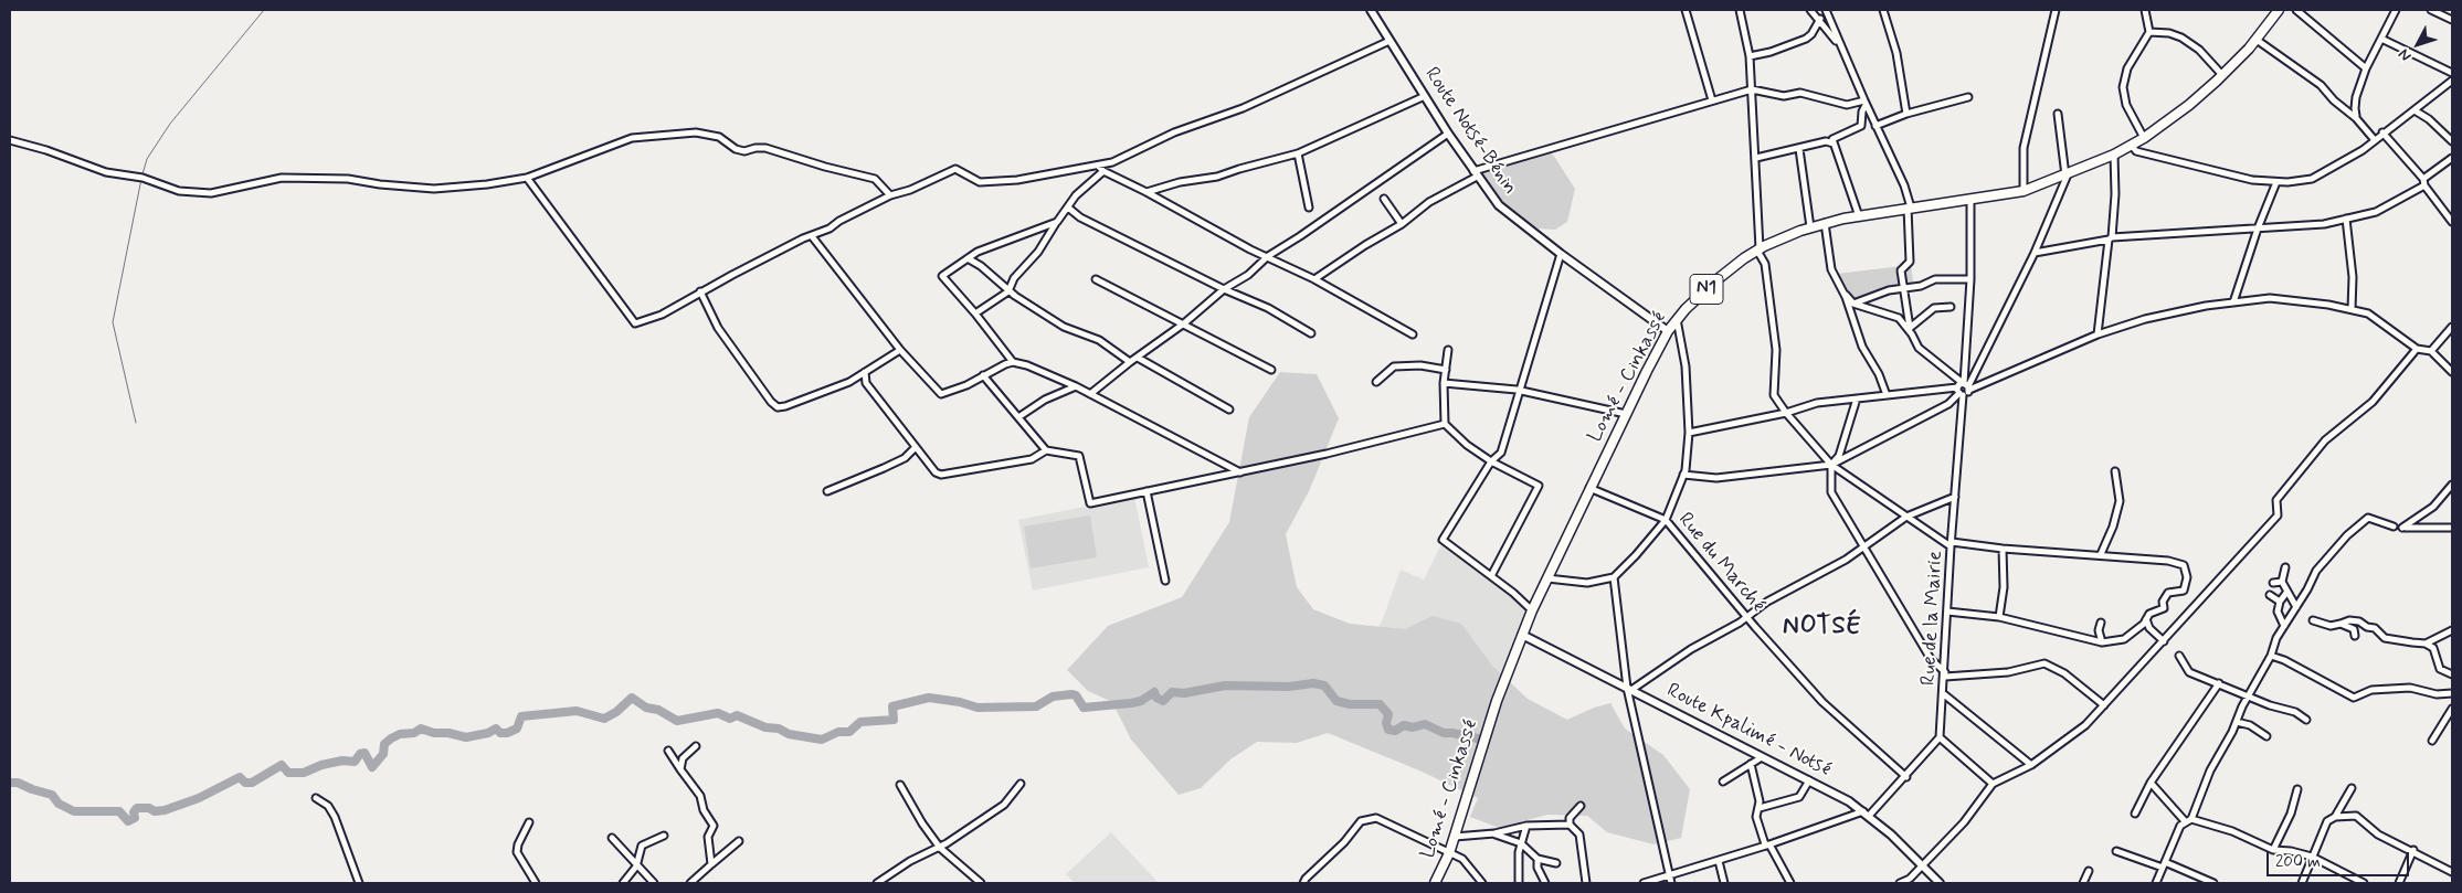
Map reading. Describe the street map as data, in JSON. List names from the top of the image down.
{
  "streets": {
    "highway": ["N1", "Lomé - Cinkassé"],
    "main road": ["Route Notsé-Bénin", "Route Kpalimé - Notsé"],
    "street": ["Rue du Marché", "Rue de la Mairie"]
  },
  "crossings": [
    ["Route Notsé-Bénin", "Lomé - Cinkassé"],
    ["Lomé - Cinkassé", "Rue du Marché"],
    ["Lomé - Cinkassé", "Rue de la Mairie"],
    ["Lomé - Cinkassé", "Route Kpalimé - Notsé"]
  ],
  "districts": ["NOTSÉ"],
  "scale_bar": "200 m",
  "north": "bottom left"
}
